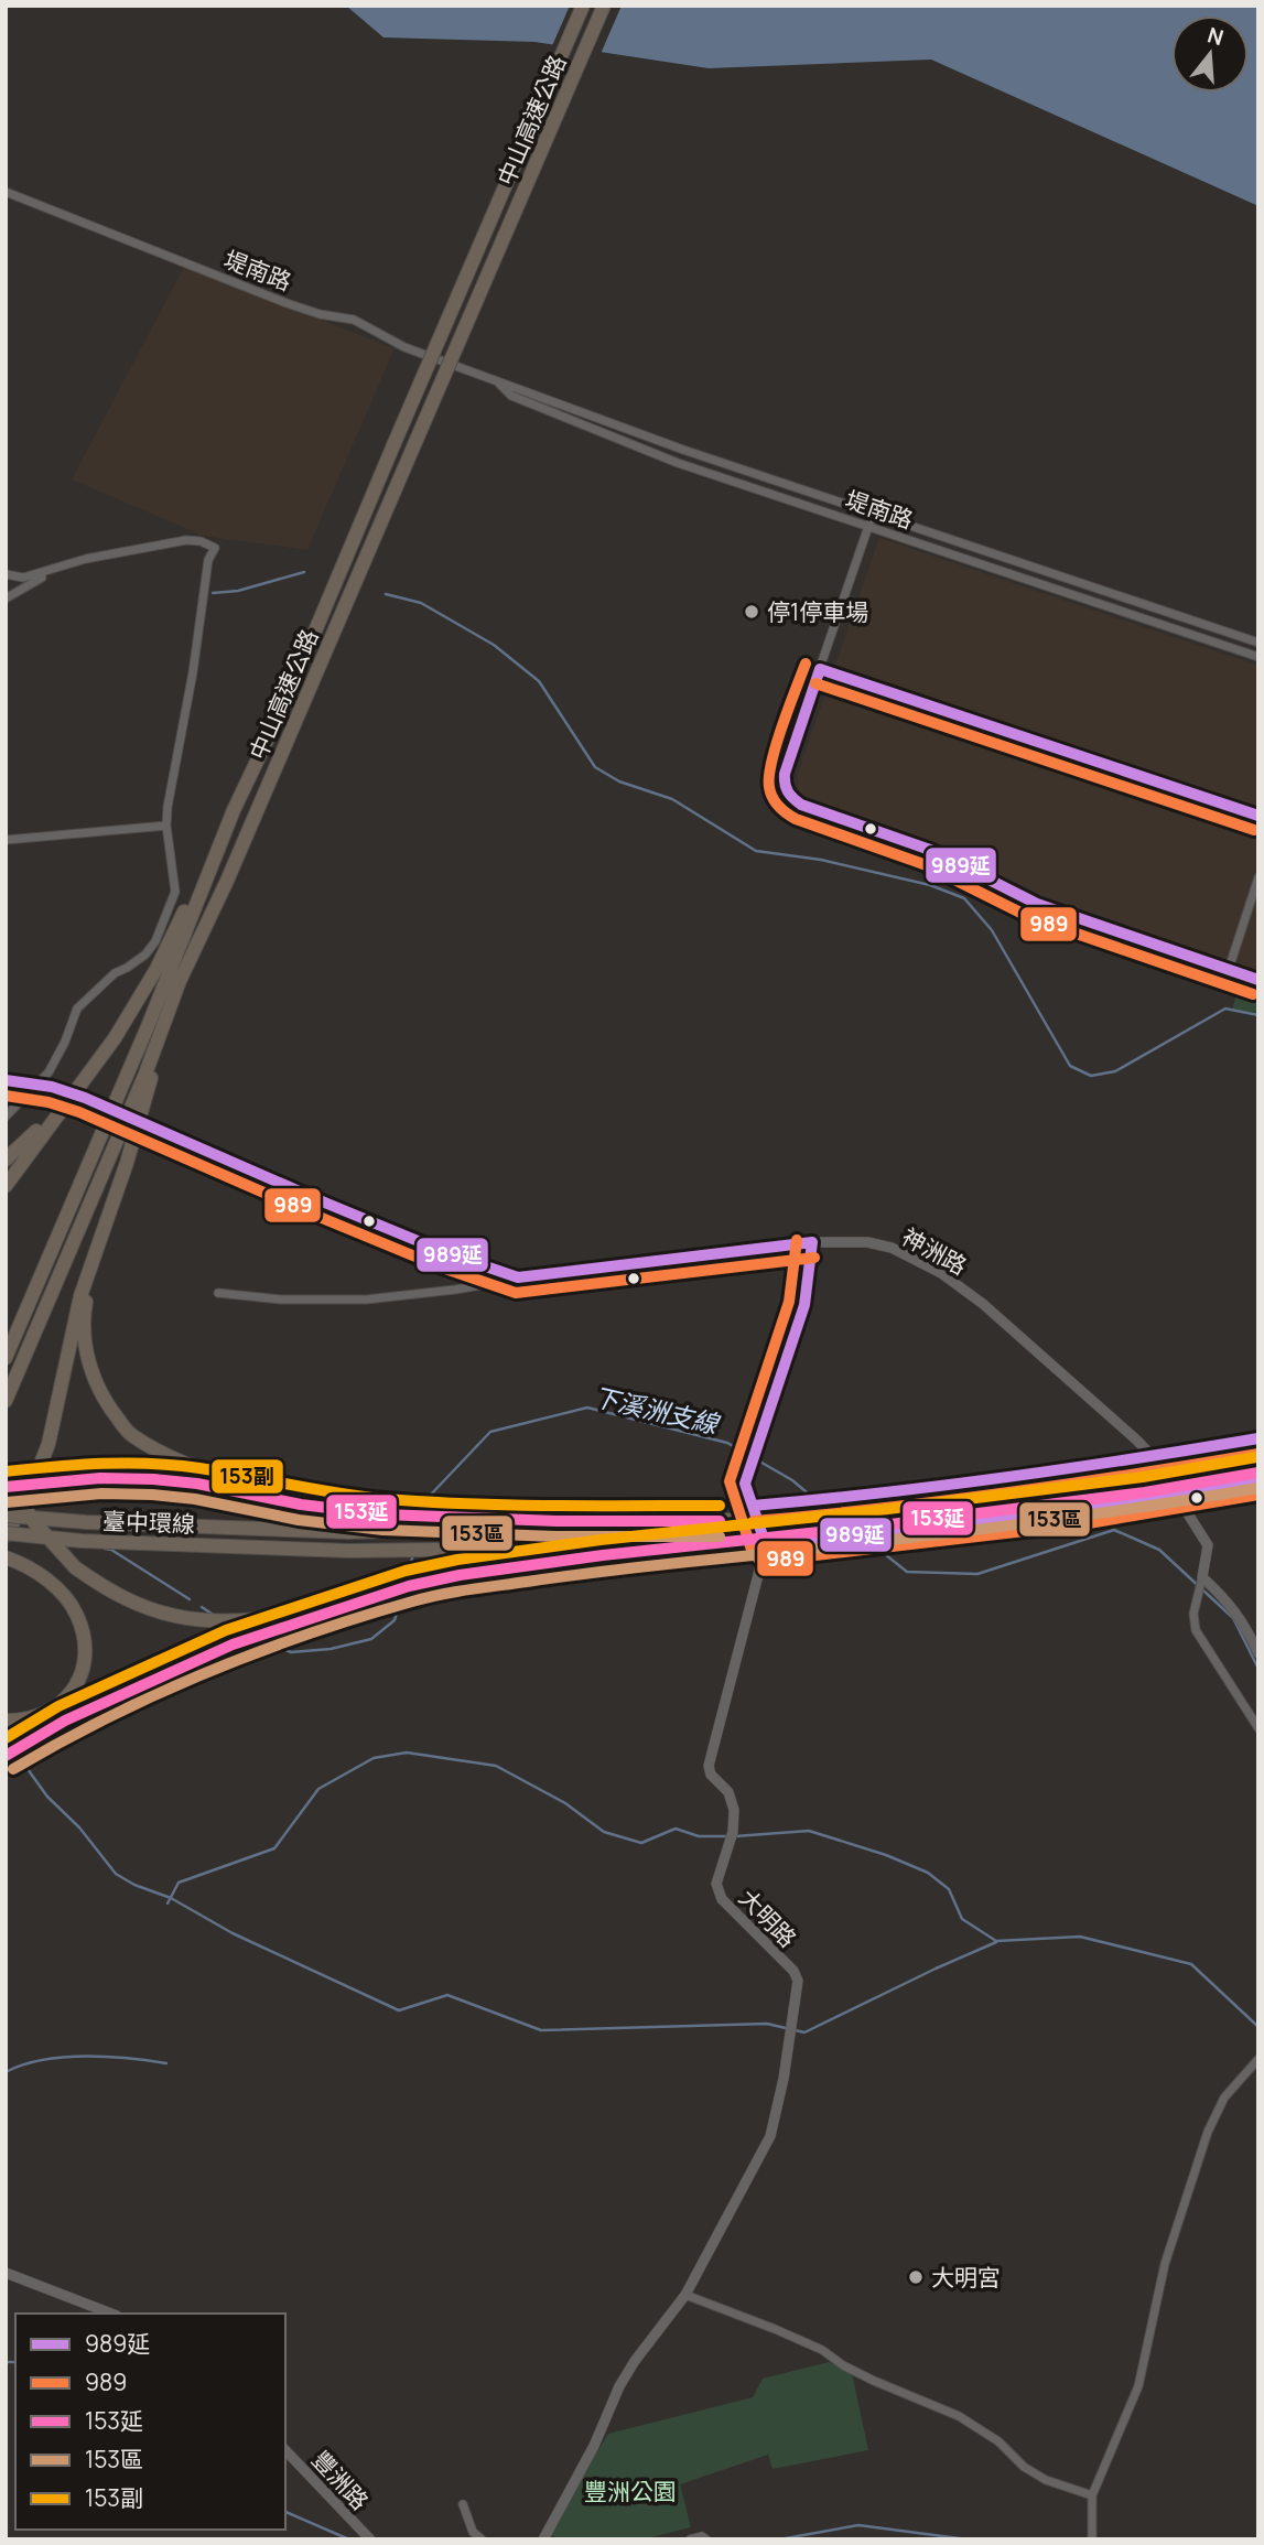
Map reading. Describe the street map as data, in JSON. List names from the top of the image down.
{
  "streets": {
    "highway": ["中山高速公路", "臺中環線"],
    "street": [
      "堤南路",
      "神洲路",
      "大明路",
      "豐洲路"
    ]
  },
  "water": ["下溪洲支線"],
  "parks": ["豐洲公園"],
  "places": ["停1停車場", "大明宮"],
  "lines": [
    "transit line 989",
    "transit line 989延",
    "transit line 153副",
    "transit line 153延",
    "transit line 153區"
  ],
  "legend": [
    "989延",
    "989",
    "153延",
    "153區",
    "153副"
  ],
  "north": "top"
}
